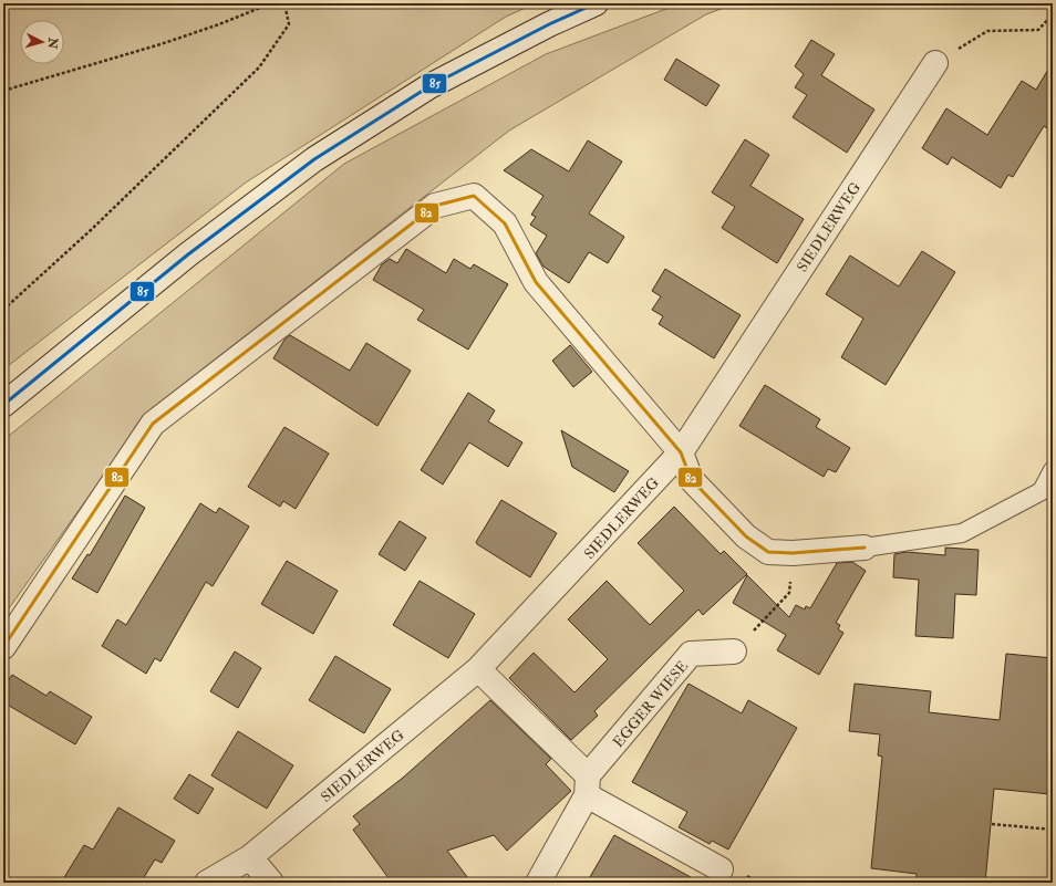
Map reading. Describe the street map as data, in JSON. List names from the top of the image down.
{
  "streets": {
    "street": ["SIEDLERWEG", "EGGER WIESE"]
  },
  "lines": ["transit line 85", "transit line 82"],
  "north": "right"
}
